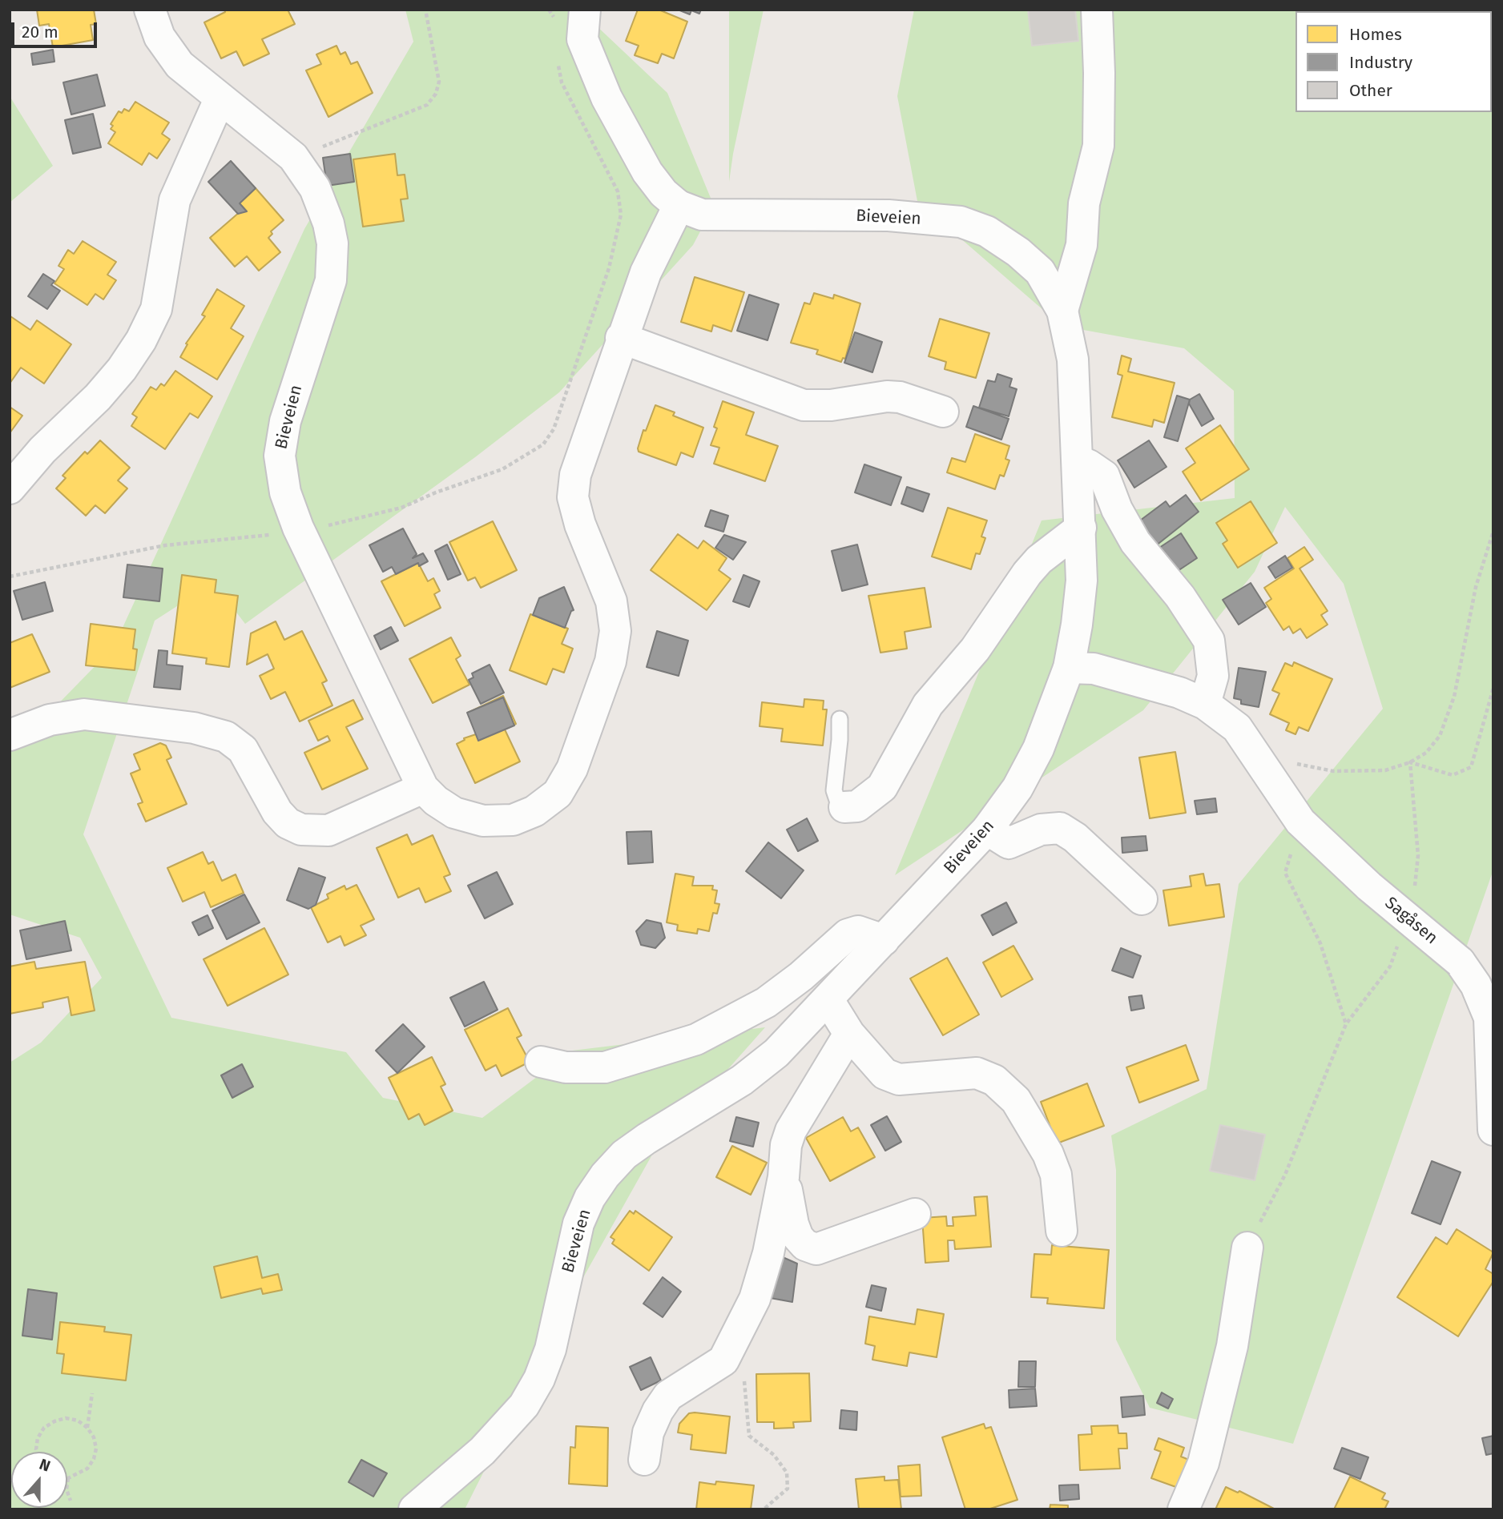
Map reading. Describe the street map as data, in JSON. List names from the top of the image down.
{
  "streets": {
    "street": ["Bieveien", "Sagåsen"]
  },
  "legend": ["Homes", "Industry", "Other"],
  "scale_bar": "20 m",
  "north": "top"
}
